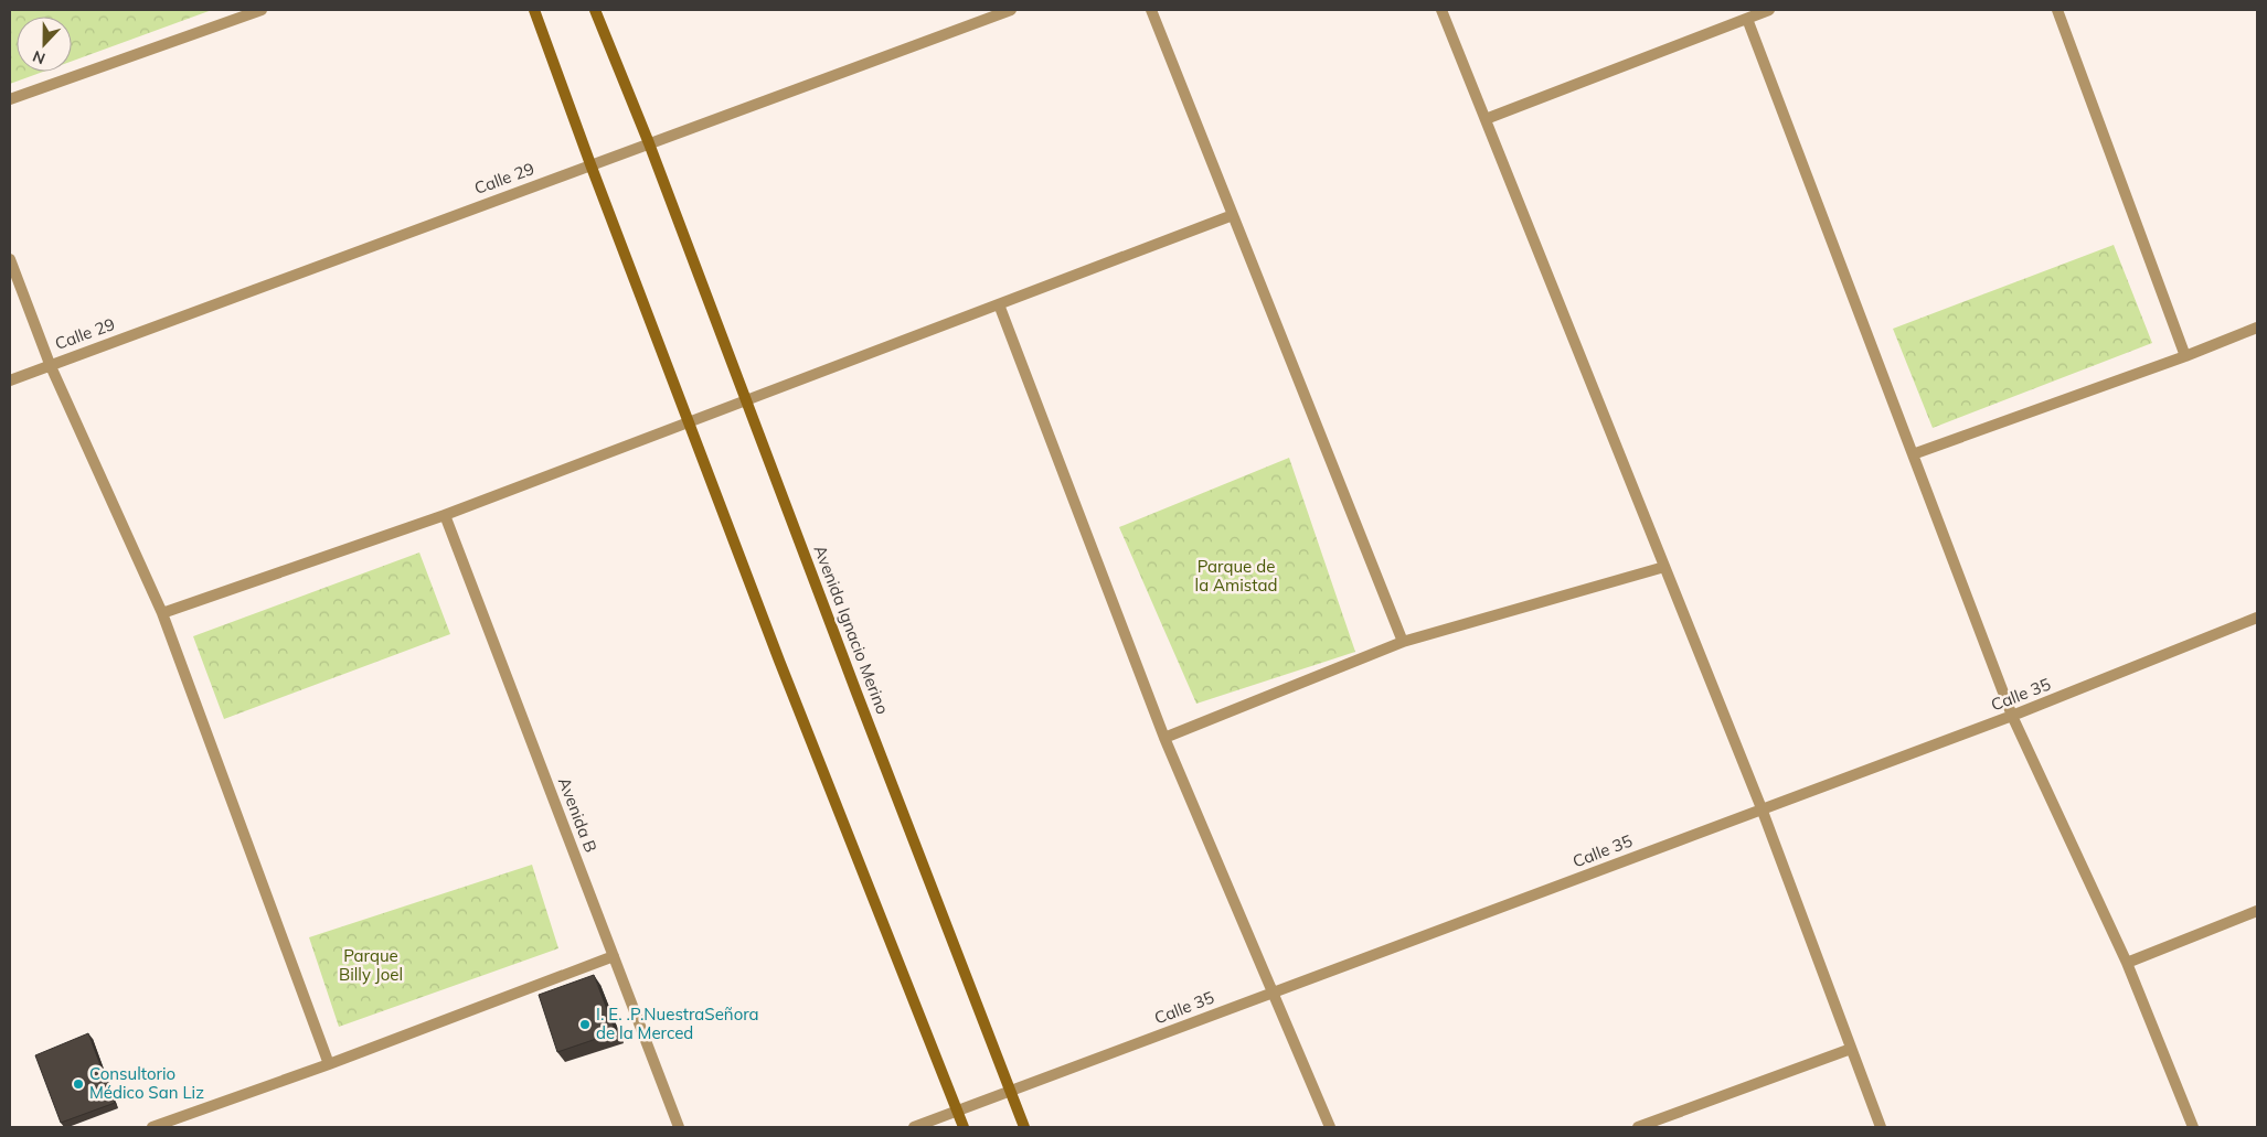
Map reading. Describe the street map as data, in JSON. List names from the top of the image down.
{
  "streets": {
    "street": [
      "Calle 29",
      "Avenida Ignacio Merino",
      "Calle 35",
      "Avenida B"
    ]
  },
  "crossings": [
    ["Calle 29", "Avenida Ignacio Merino"],
    ["Avenida Ignacio Merino", "Calle 35"]
  ],
  "parks": ["Parque de la Amistad", "Parque Billy Joel"],
  "places": ["I. E. .P.NuestraSeñora de la Merced", "Consultorio Médico San Liz"],
  "north": "bottom"
}
